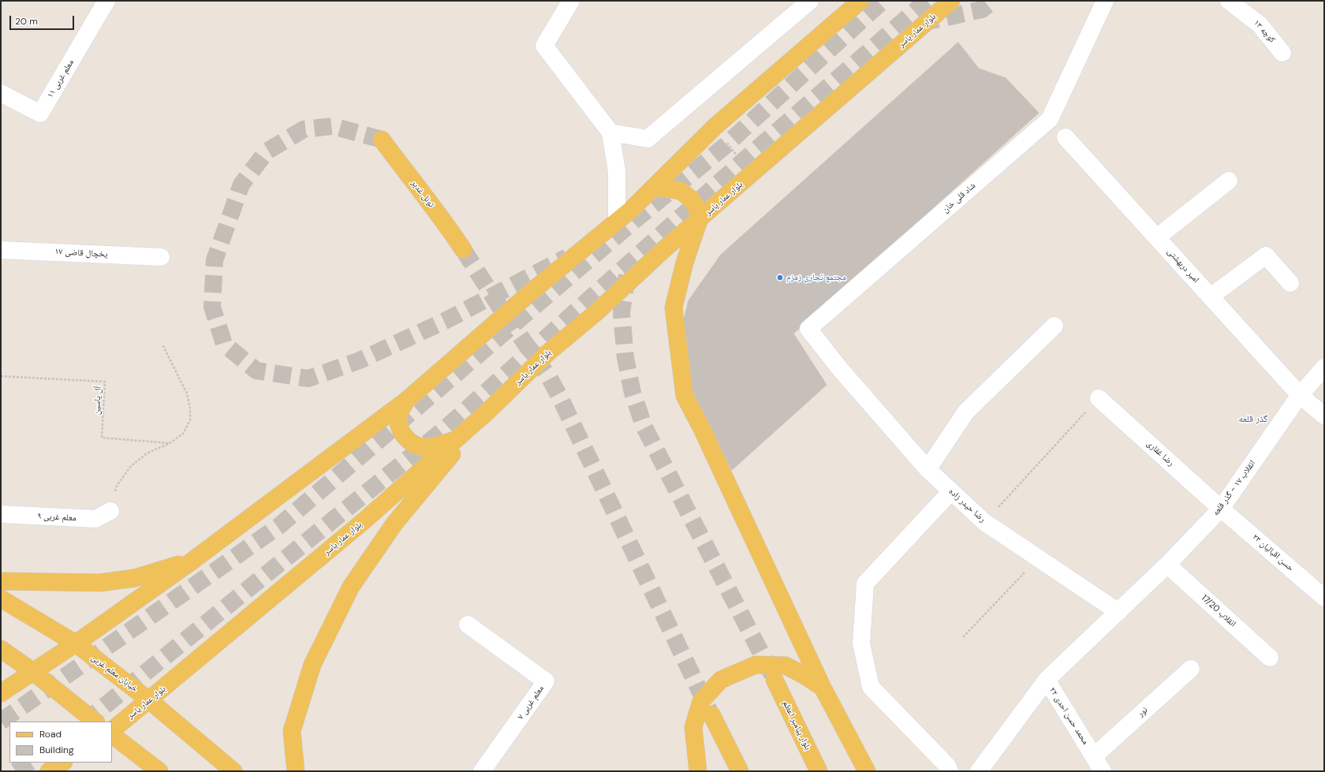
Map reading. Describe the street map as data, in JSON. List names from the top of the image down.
{
  "streets": {
    "main road": [
      "بلوار عمار یاسر",
      "تونل غدیر",
      "خیابان معلم غربی",
      "بلوار پیامبر اعظم"
    ],
    "street": [
      "کوچه ۱۳",
      "معلم غربی ۱۱",
      "شاد قلی خان",
      "۱۷ یخچال قاضی",
      "امیر دربهشتی",
      "رضا غفاری",
      "انقلاب ۱۷ - گذر قلعه",
      "رضا حیدر زاده",
      "معلم غربی ۹",
      "۲۳ حسن اقبالیان",
      "انقلاب 17/20",
      "معلم غربی ۷",
      "نور",
      "۲۲ محمد حسن احدی"
    ],
    "path": ["آل یاسین"]
  },
  "crossings": [
    ["بلوار عمار یاسر", "خیابان معلم غربی"],
    ["شاد قلی خان", "رضا حیدر زاده"],
    ["امیر دربهشتی", "انقلاب ۱۷ - گذر قلعه"],
    ["رضا غفاری", "انقلاب ۱۷ - گذر قلعه"],
    ["رضا غفاری", "۲۳ حسن اقبالیان"],
    ["انقلاب ۱۷ - گذر قلعه", "رضا حیدر زاده"],
    ["انقلاب ۱۷ - گذر قلعه", "۲۳ حسن اقبالیان"],
    ["انقلاب ۱۷ - گذر قلعه", "انقلاب 17/20"],
    ["انقلاب ۱۷ - گذر قلعه", "۲۲ محمد حسن احدی"],
    ["رضا حیدر زاده", "۲۲ محمد حسن احدی"],
    ["نور", "۲۲ محمد حسن احدی"]
  ],
  "districts": ["گذر قلعه"],
  "places": ["مجتمع تجاری زمزم"],
  "legend": ["Road", "Building"],
  "scale_bar": "20 m"
}
